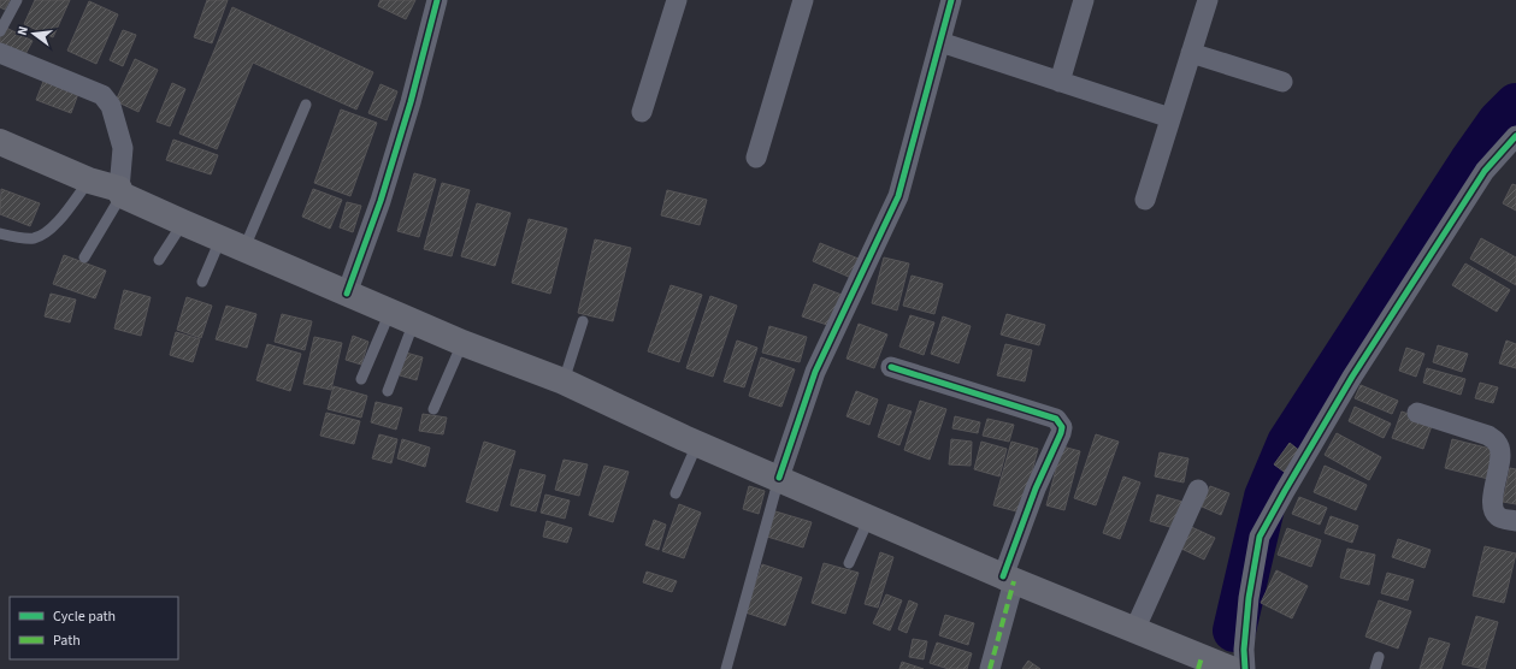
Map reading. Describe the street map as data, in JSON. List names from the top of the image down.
{
  "legend": ["Cycle path", "Path"],
  "north": "left"
}
